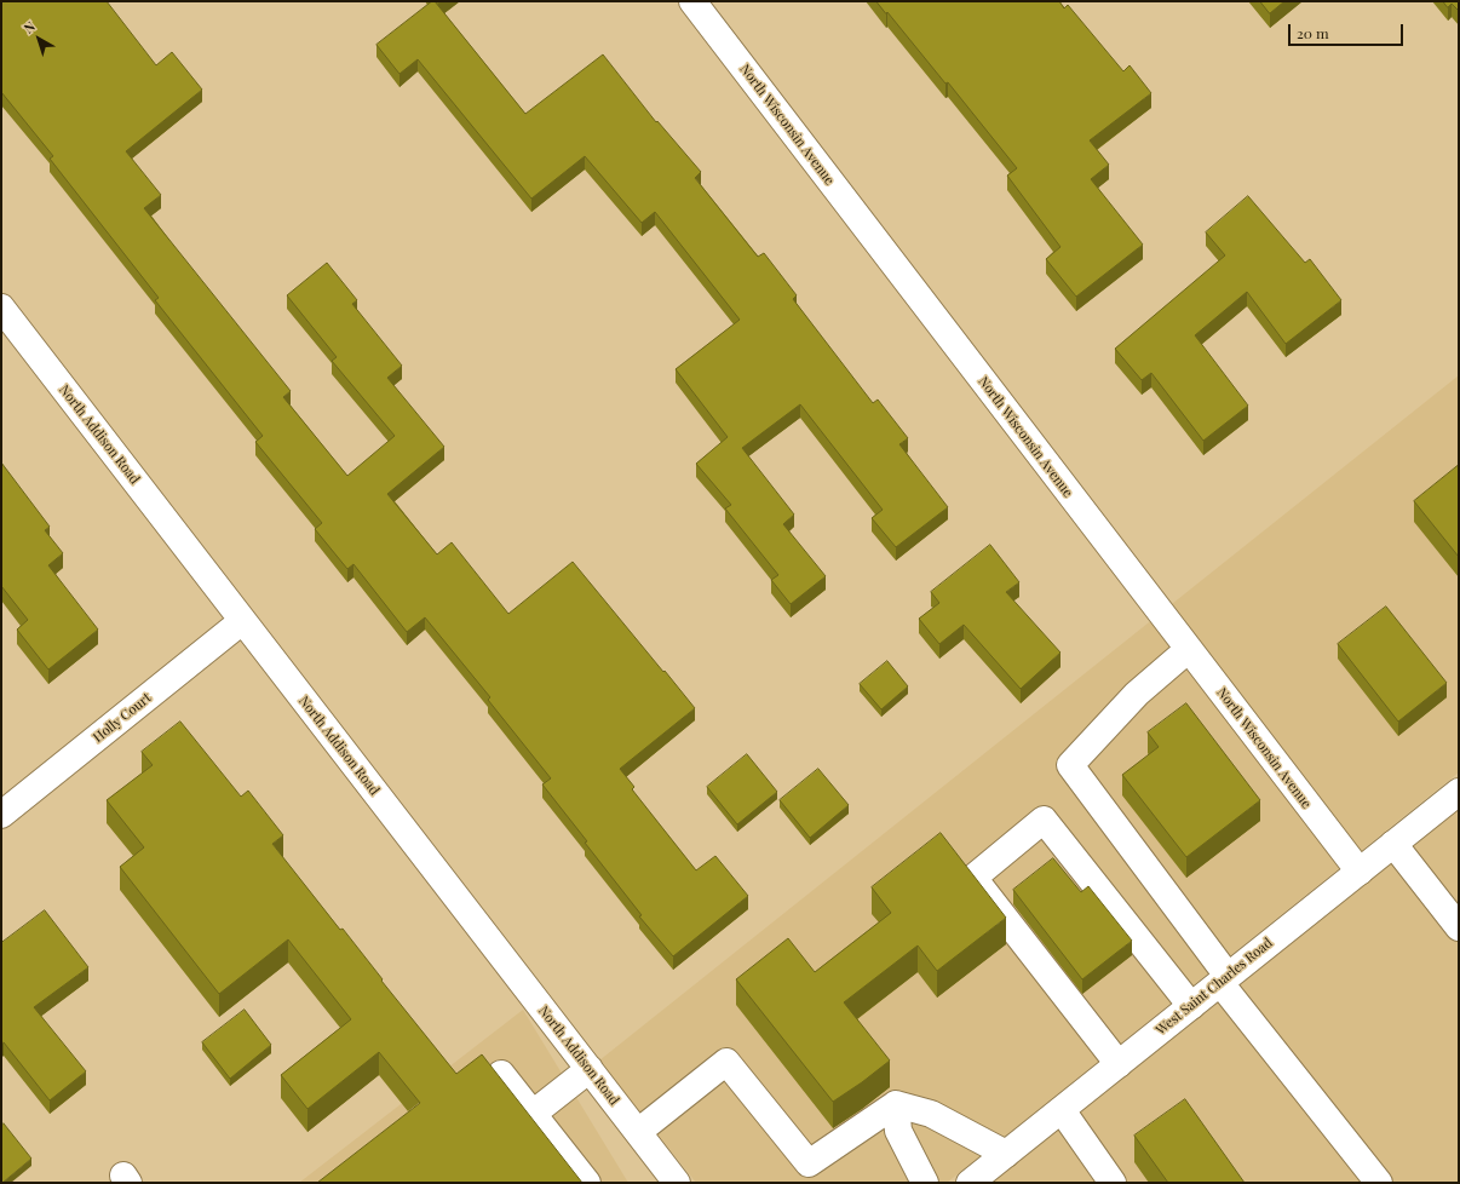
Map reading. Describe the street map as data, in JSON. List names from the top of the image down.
{
  "streets": {
    "street": [
      "North Wisconsin Avenue",
      "North Addison Road",
      "Holly Court",
      "West Saint Charles Road"
    ]
  },
  "crossings": [
    ["North Wisconsin Avenue", "West Saint Charles Road"],
    ["North Addison Road", "Holly Court"]
  ],
  "scale_bar": "20 m",
  "north": "top left"
}
